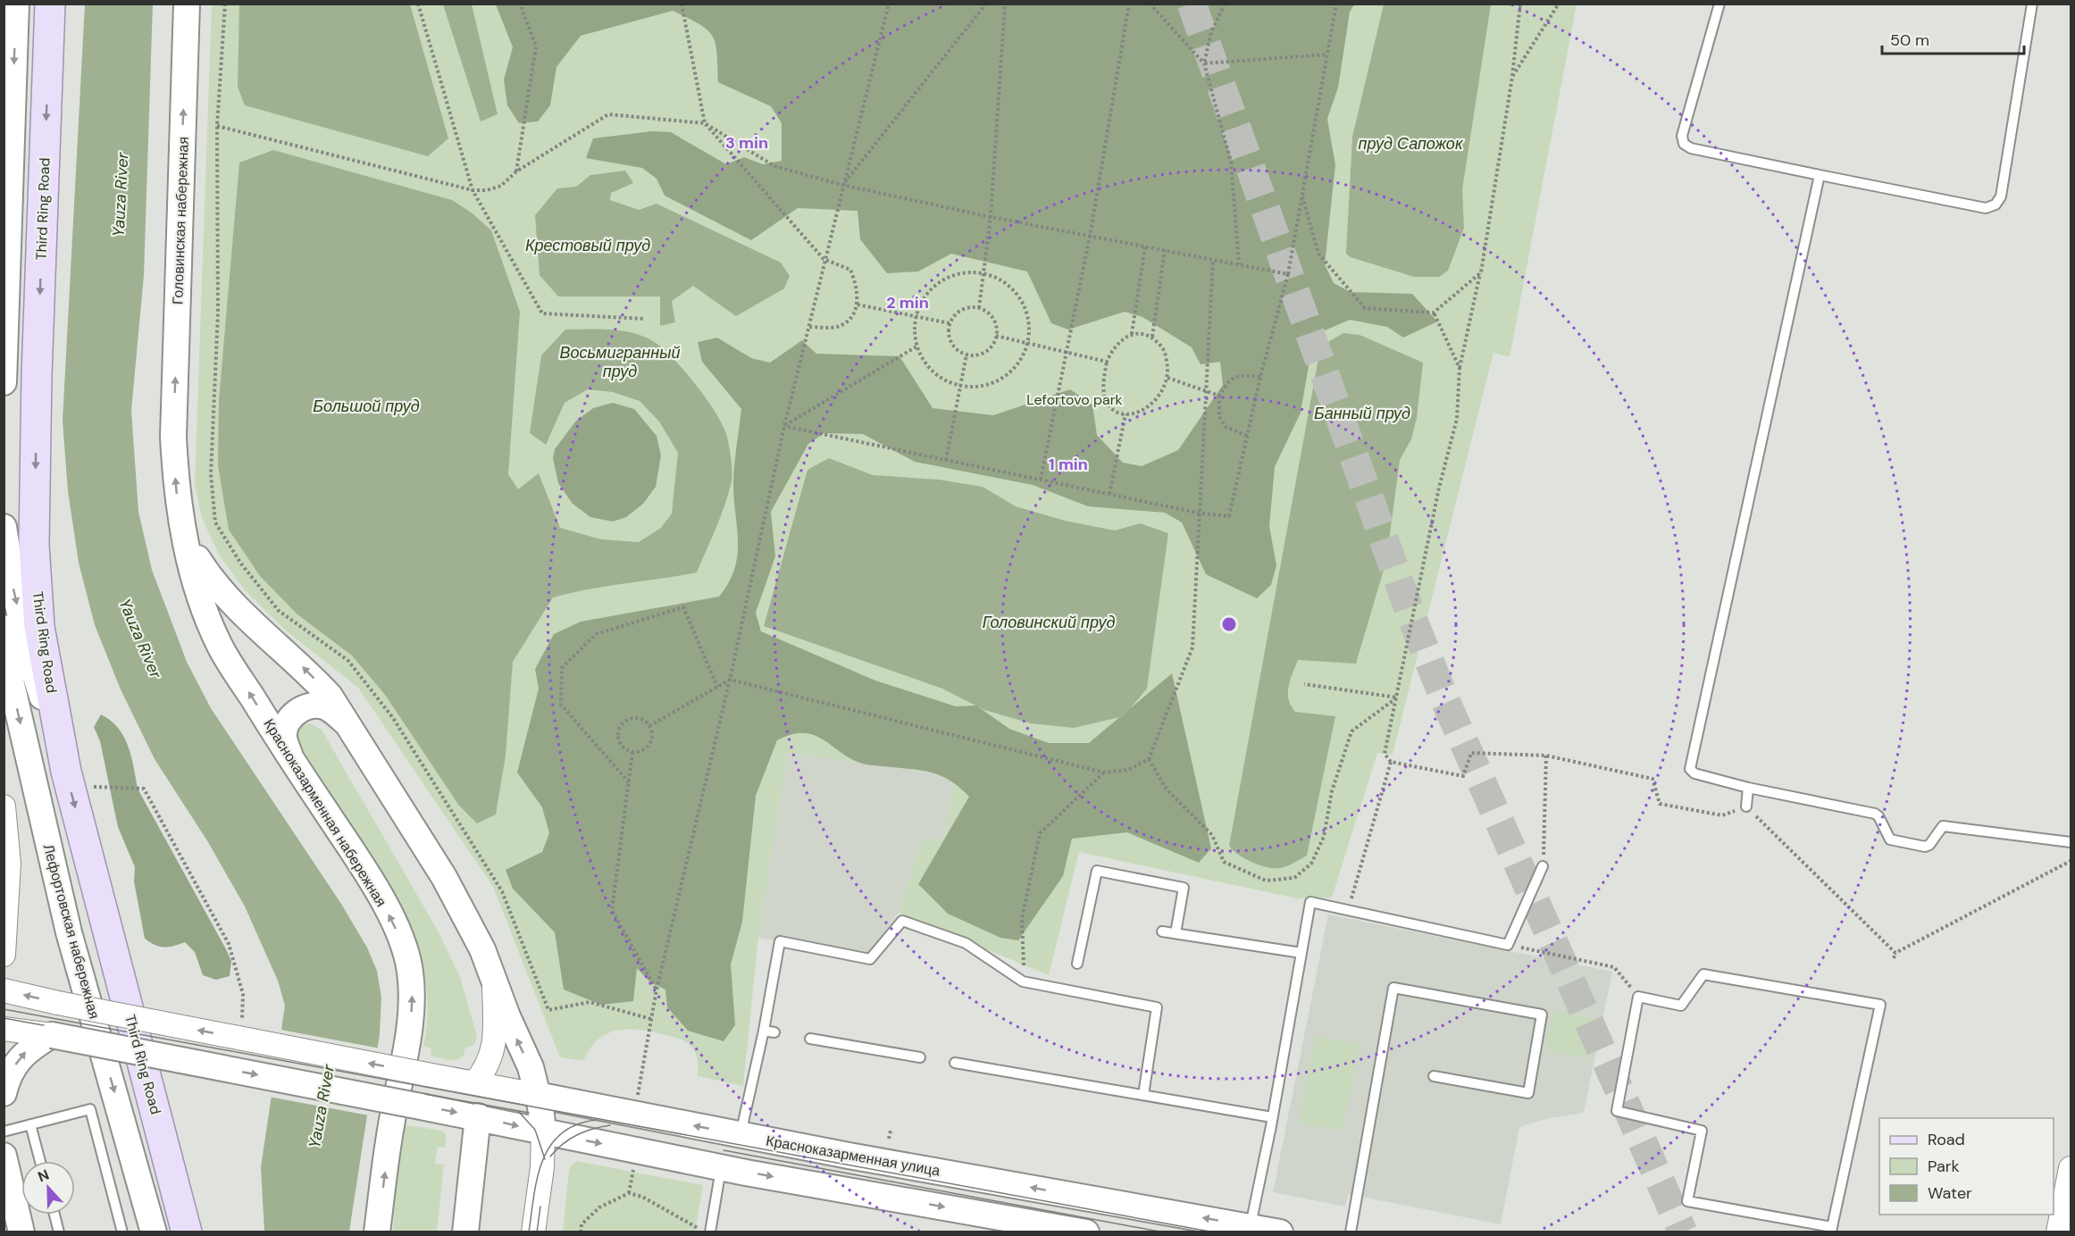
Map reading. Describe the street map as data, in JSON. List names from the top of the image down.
{
  "streets": {
    "main road": [
      "Third Ring Road",
      "Головинская набережная",
      "Красноказарменная набережная",
      "Лефортовская набережная",
      "Красноказарменная улица"
    ]
  },
  "crossings": [
    ["Головинская набережная", "Красноказарменная набережная"]
  ],
  "one_way": ["Красноказарменная улица"],
  "water": [
    "пруд Сапожок",
    "Yauza River",
    "Крестовый пруд",
    "Восьмигранный пруд",
    "Большой пруд",
    "Банный пруд",
    "Головинский пруд"
  ],
  "parks": ["Lefortovo park"],
  "legend": ["Road", "Park", "Water"],
  "scale_bar": "50 m",
  "north": "top",
  "rings": ["3 min", "2 min", "1 min"]
}
